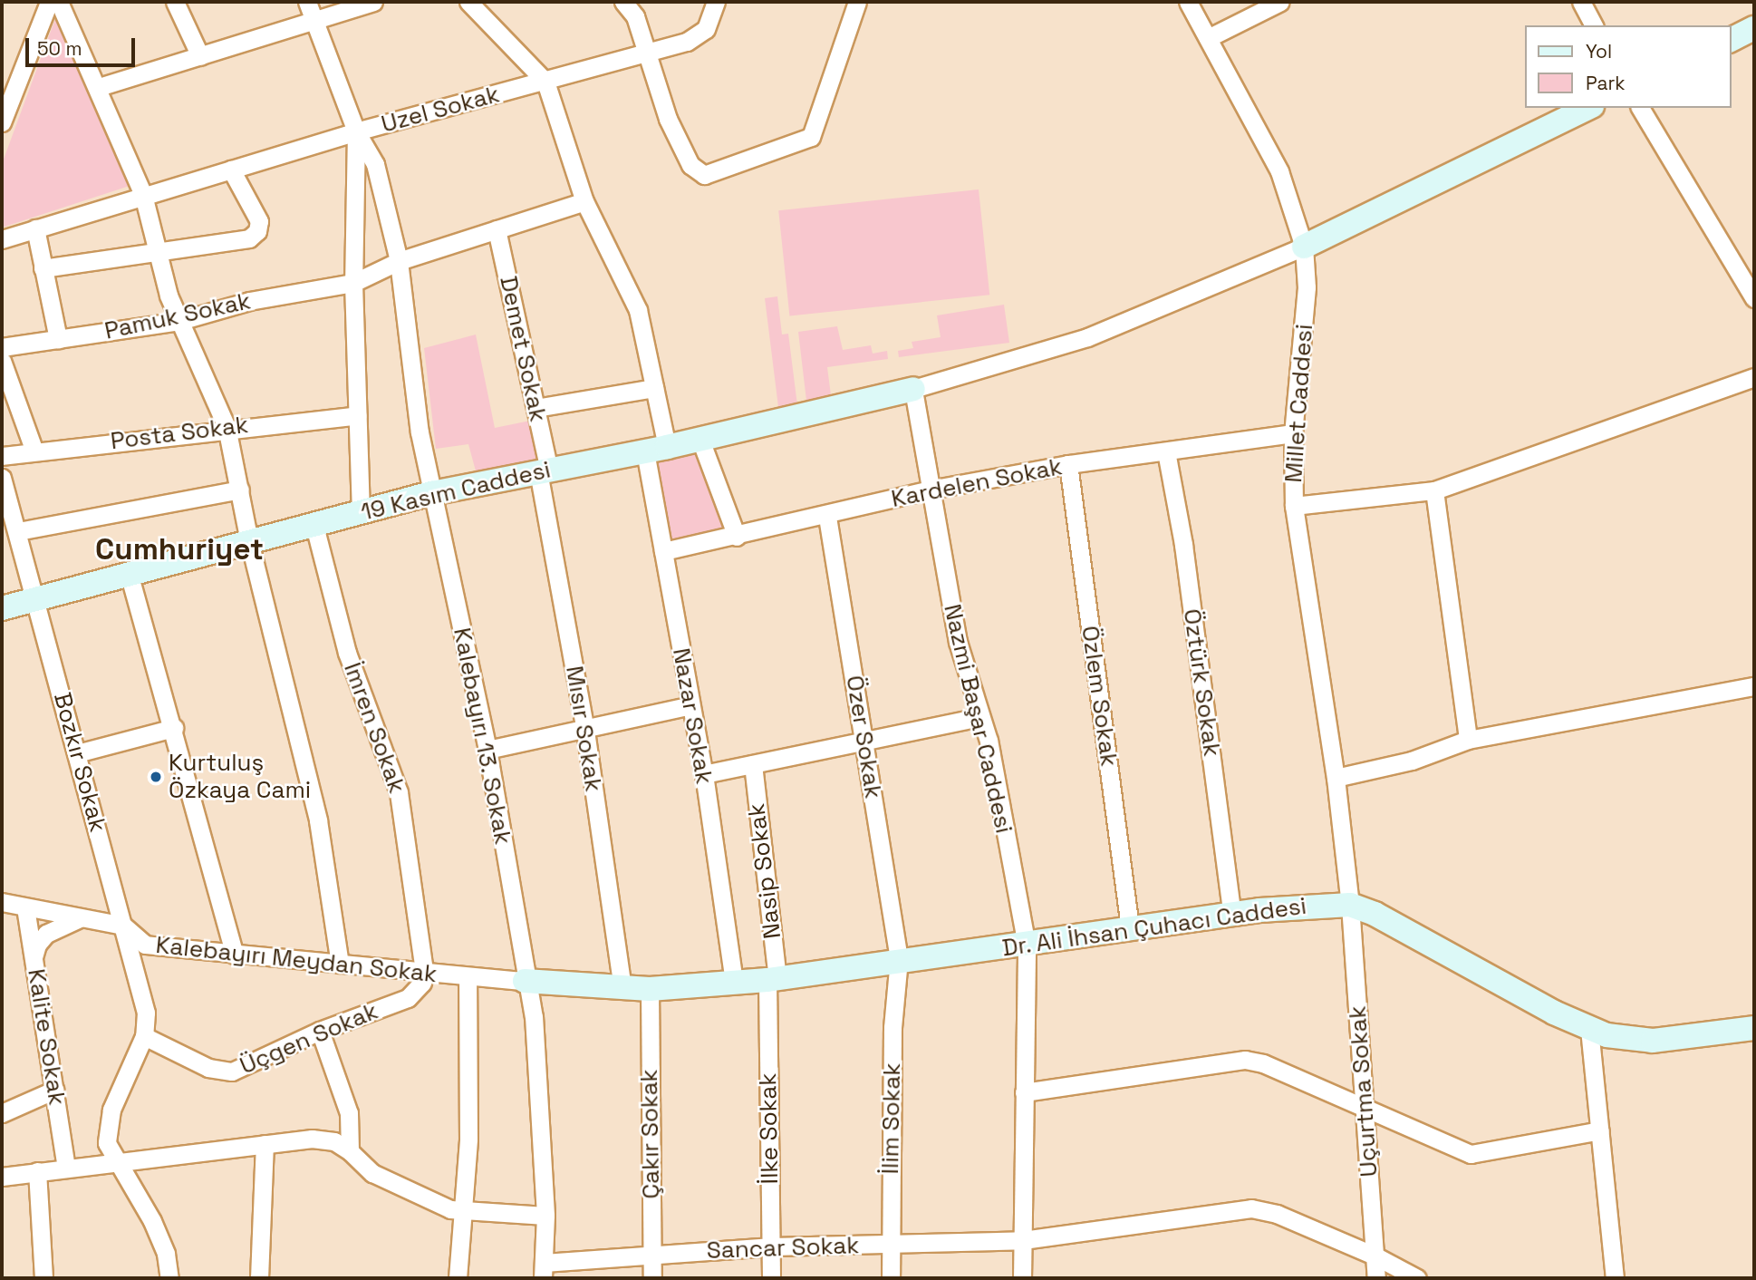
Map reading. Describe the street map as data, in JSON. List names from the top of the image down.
{
  "streets": {
    "street": [
      "Uzel Sokak",
      "Pamuk Sokak",
      "Demet Sokak",
      "Millet Caddesi",
      "Posta Sokak",
      "Kardelen Sokak",
      "19 Kasım Caddesi",
      "Öztürk Sokak",
      "Özlem Sokak",
      "Nazar Sokak",
      "Nazmi Başar Caddesi",
      "İmren Sokak",
      "Mısır Sokak",
      "Kalebayırı 13. Sokak",
      "Özer Sokak",
      "Bozkır Sokak",
      "Nasip Sokak",
      "Dr. Ali İhsan Çuhacı Caddesi",
      "Kalebayırı Meydan Sokak",
      "Kalite Sokak",
      "Üçgen Sokak",
      "Uçurtma Sokak",
      "İlim Sokak",
      "İlke Sokak",
      "Çakır Sokak",
      "Sancar Sokak"
    ]
  },
  "crossings": [
    ["Uzel Sokak", "Nazar Sokak"],
    ["Uzel Sokak", "Kalebayırı 13. Sokak"],
    ["Pamuk Sokak", "Demet Sokak"],
    ["Pamuk Sokak", "Nazar Sokak"],
    ["Pamuk Sokak", "Kalebayırı 13. Sokak"],
    ["Demet Sokak", "19 Kasım Caddesi"],
    ["Demet Sokak", "Mısır Sokak"],
    ["Millet Caddesi", "Kardelen Sokak"],
    ["Millet Caddesi", "Dr. Ali İhsan Çuhacı Caddesi"],
    ["Millet Caddesi", "Uçurtma Sokak"],
    ["Kardelen Sokak", "Öztürk Sokak"],
    ["Kardelen Sokak", "Özlem Sokak"],
    ["Kardelen Sokak", "Nazar Sokak"],
    ["Kardelen Sokak", "Nazmi Başar Caddesi"],
    ["Kardelen Sokak", "Özer Sokak"],
    ["19 Kasım Caddesi", "Nazar Sokak"],
    ["19 Kasım Caddesi", "Nazmi Başar Caddesi"],
    ["19 Kasım Caddesi", "İmren Sokak"],
    ["19 Kasım Caddesi", "Mısır Sokak"],
    ["19 Kasım Caddesi", "Kalebayırı 13. Sokak"],
    ["19 Kasım Caddesi", "Bozkır Sokak"],
    ["Öztürk Sokak", "Dr. Ali İhsan Çuhacı Caddesi"],
    ["Özlem Sokak", "Dr. Ali İhsan Çuhacı Caddesi"],
    ["Nazar Sokak", "Dr. Ali İhsan Çuhacı Caddesi"],
    ["Nazmi Başar Caddesi", "Dr. Ali İhsan Çuhacı Caddesi"],
    ["Nazmi Başar Caddesi", "Sancar Sokak"],
    ["İmren Sokak", "Kalebayırı Meydan Sokak"],
    ["İmren Sokak", "Üçgen Sokak"],
    ["Mısır Sokak", "Dr. Ali İhsan Çuhacı Caddesi"],
    ["Kalebayırı 13. Sokak", "Dr. Ali İhsan Çuhacı Caddesi"],
    ["Kalebayırı 13. Sokak", "Kalebayırı Meydan Sokak"],
    ["Kalebayırı 13. Sokak", "Sancar Sokak"],
    ["Özer Sokak", "Dr. Ali İhsan Çuhacı Caddesi"],
    ["Özer Sokak", "İlim Sokak"],
    ["Bozkır Sokak", "Kalebayırı Meydan Sokak"],
    ["Bozkır Sokak", "Üçgen Sokak"],
    ["Nasip Sokak", "Dr. Ali İhsan Çuhacı Caddesi"],
    ["Nasip Sokak", "İlke Sokak"],
    ["Dr. Ali İhsan Çuhacı Caddesi", "Kalebayırı Meydan Sokak"],
    ["Dr. Ali İhsan Çuhacı Caddesi", "Uçurtma Sokak"],
    ["Dr. Ali İhsan Çuhacı Caddesi", "İlim Sokak"],
    ["Dr. Ali İhsan Çuhacı Caddesi", "İlke Sokak"],
    ["Dr. Ali İhsan Çuhacı Caddesi", "Çakır Sokak"],
    ["Kalebayırı Meydan Sokak", "Kalite Sokak"],
    ["Kalebayırı Meydan Sokak", "Üçgen Sokak"],
    ["Uçurtma Sokak", "Sancar Sokak"],
    ["İlim Sokak", "Sancar Sokak"],
    ["İlke Sokak", "Sancar Sokak"],
    ["Çakır Sokak", "Sancar Sokak"]
  ],
  "districts": ["Cumhuriyet"],
  "places": ["Kurtuluş Özkaya Cami"],
  "legend": ["Yol", "Park"],
  "scale_bar": "50 m"
}
